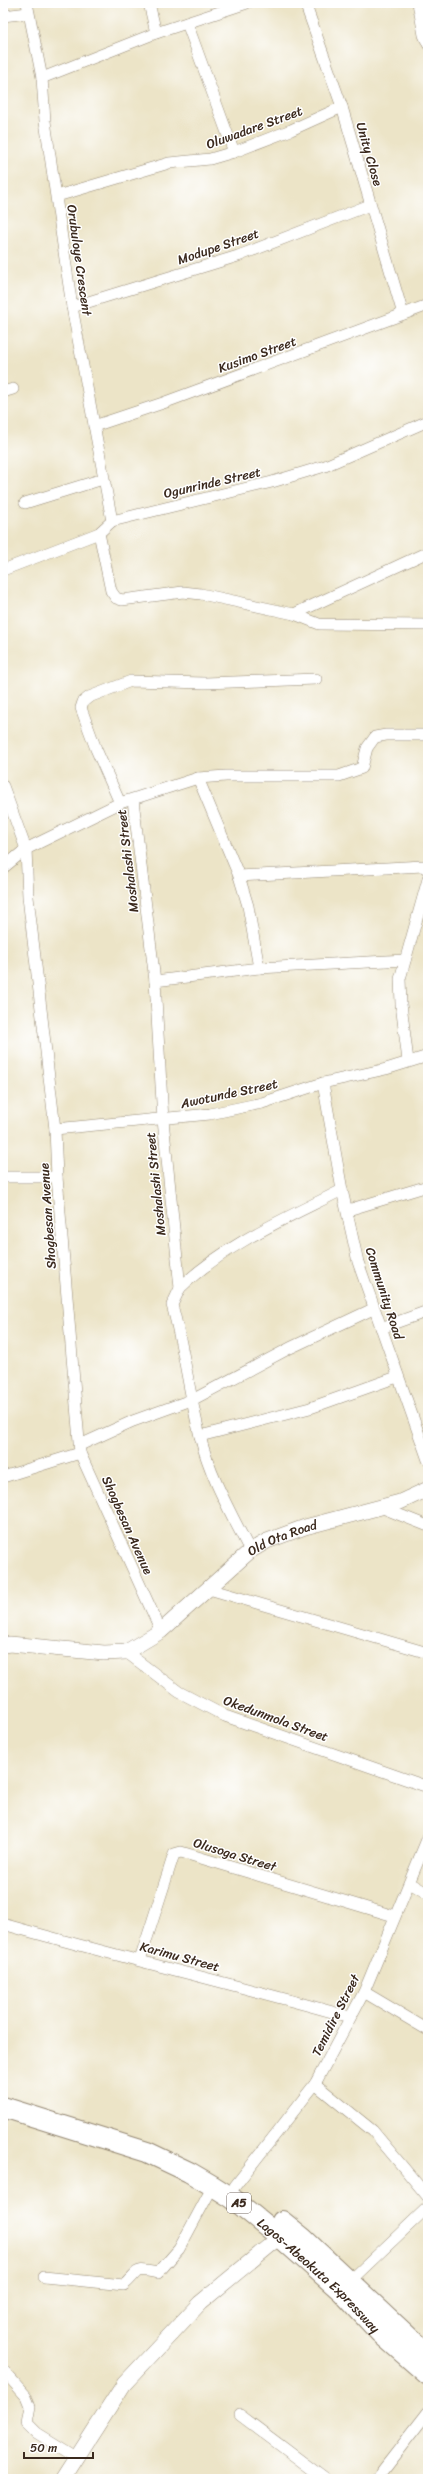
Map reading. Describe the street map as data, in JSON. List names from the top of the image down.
{
  "streets": {
    "highway": ["A5", "Lagos-Abeokuta Expressway"],
    "street": [
      "Oluwadare Street",
      "Unity Close",
      "Modupe Street",
      "Orubuloye Crescent",
      "Kusimo Street",
      "Ogunrinde Street",
      "Moshalashi Street",
      "Awotunde Street",
      "Shogbesan Avenue",
      "Community Road",
      "Old Ota Road",
      "Okedunmola Street",
      "Olusoga Street",
      "Karimu Street",
      "Temidire Street"
    ]
  },
  "crossings": [
    ["Oluwadare Street", "Unity Close"],
    ["Oluwadare Street", "Orubuloye Crescent"],
    ["Unity Close", "Modupe Street"],
    ["Unity Close", "Kusimo Street"],
    ["Modupe Street", "Orubuloye Crescent"],
    ["Orubuloye Crescent", "Kusimo Street"],
    ["Orubuloye Crescent", "Ogunrinde Street"],
    ["Moshalashi Street", "Awotunde Street"],
    ["Moshalashi Street", "Old Ota Road"],
    ["Awotunde Street", "Shogbesan Avenue"],
    ["Awotunde Street", "Community Road"],
    ["Shogbesan Avenue", "Old Ota Road"],
    ["Old Ota Road", "Okedunmola Street"],
    ["Olusoga Street", "Karimu Street"],
    ["Olusoga Street", "Temidire Street"],
    ["Karimu Street", "Temidire Street"],
    ["Temidire Street", "Lagos-Abeokuta Expressway"]
  ],
  "scale_bar": "50 m"
}
